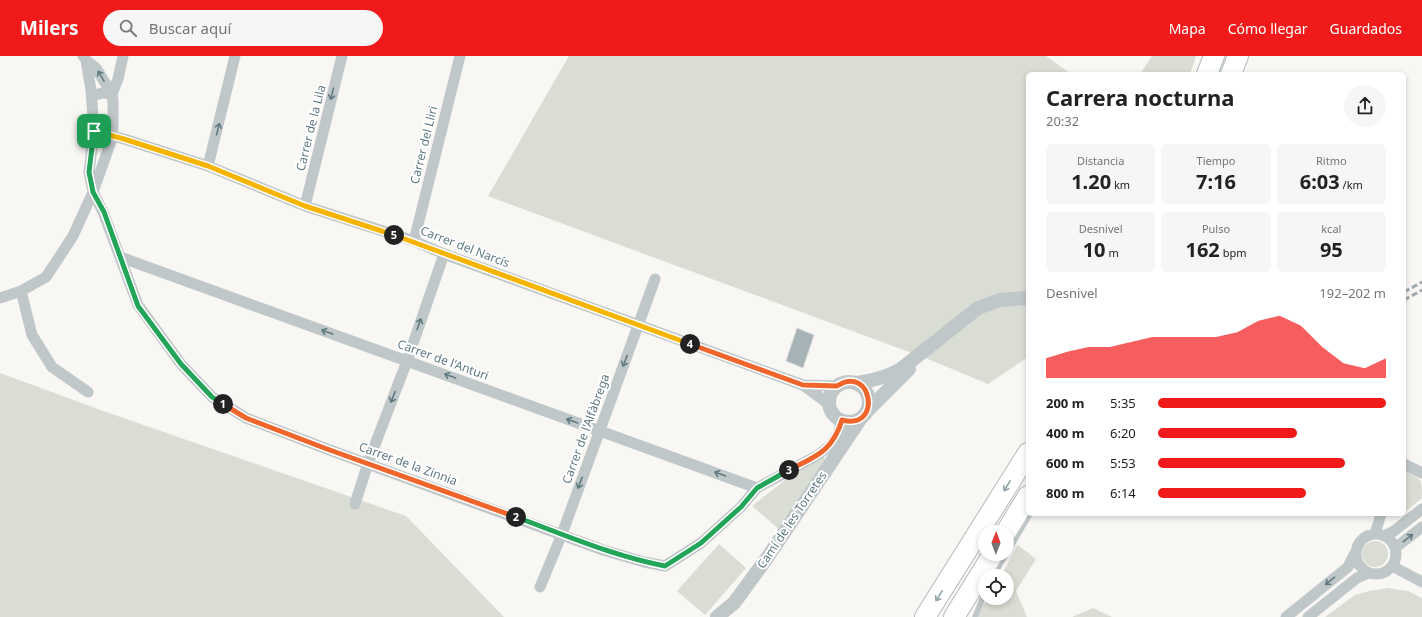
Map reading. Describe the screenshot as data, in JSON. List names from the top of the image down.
{
  "streets": {
    "street": [
      "Carrer de la Lila",
      "Carrer del Lliri",
      "Carrer del Narcís",
      "Carrer de l'Anturi",
      "Carrer de l'Alfàbrega",
      "Carrer de la Zinnia",
      "Camí de les Torretes"
    ]
  },
  "crossings": [
    ["Carrer de la Lila", "Carrer del Narcís"],
    ["Carrer del Lliri", "Carrer del Narcís"],
    ["Carrer del Narcís", "Carrer de l'Alfàbrega"],
    ["Carrer del Narcís", "Carrer de la Zinnia"],
    ["Carrer del Narcís", "Camí de les Torretes"],
    ["Carrer de l'Anturi", "Carrer de l'Alfàbrega"],
    ["Carrer de l'Anturi", "Carrer de la Zinnia"],
    ["Carrer de l'Alfàbrega", "Carrer de la Zinnia"],
    ["Carrer de la Zinnia", "Camí de les Torretes"]
  ],
  "one_way": ["Carrer de la Lila", "Carrer de l'Anturi", "Carrer de l'Alfàbrega"],
  "north": "top",
  "page": {
    "header": "Milers",
    "search": "Buscar aquí",
    "nav": ["Mapa", "Cómo llegar", "Guardados"],
    "heading": ["Carrera nocturna", "20:32"],
    "stats": [
      ["Distancia", "1.20 km"],
      ["Tiempo", "7:16"],
      ["Ritmo", "6:03 /km"],
      ["Desnivel", "10 m"],
      ["Pulso", "162 bpm"],
      ["kcal", "95"]
    ],
    "pins": [
      "5",
      "4",
      "1",
      "3",
      "2"
    ],
    "chart": ["Desnivel", "192–202 m"],
    "list": [
      {
        "name": "200 m",
        "note": "5:35"
      },
      {
        "name": "400 m",
        "note": "6:20"
      },
      {
        "name": "600 m",
        "note": "5:53"
      },
      {
        "name": "800 m",
        "note": "6:14"
      }
    ]
  }
}
